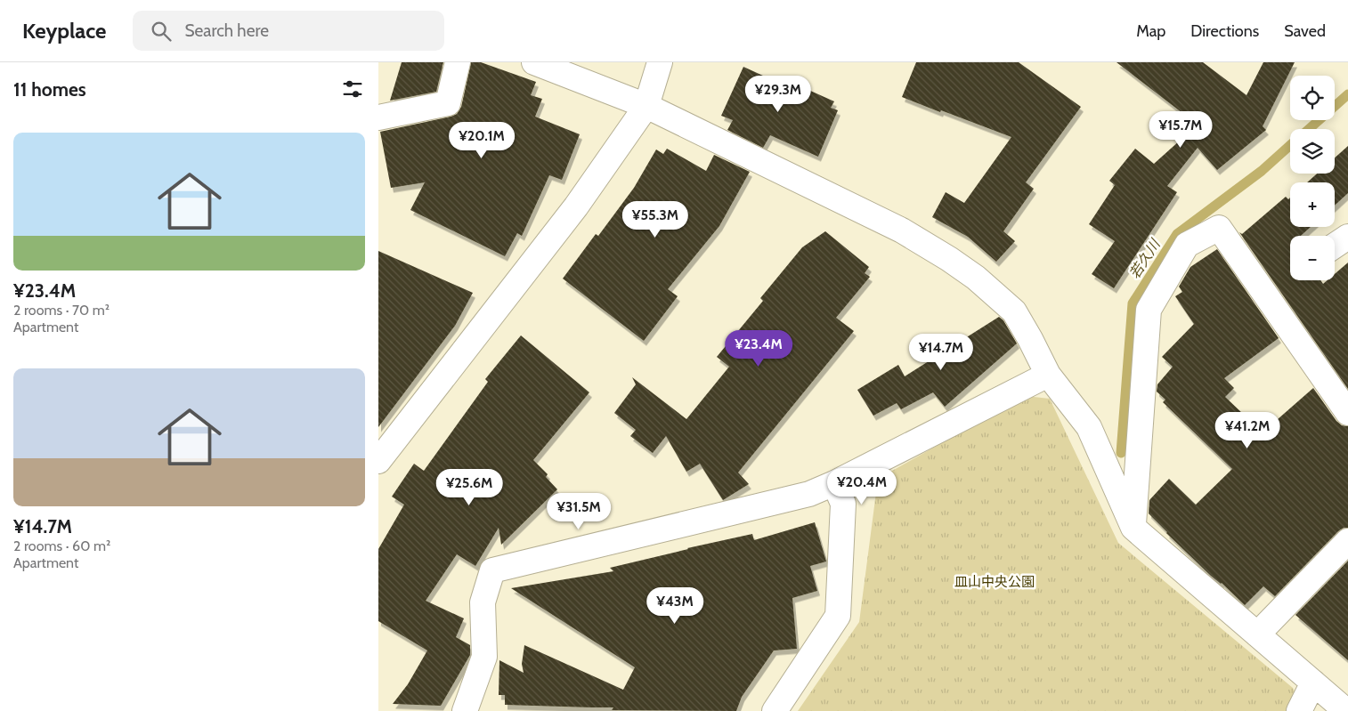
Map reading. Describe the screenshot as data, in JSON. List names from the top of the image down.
{
  "water": ["若久川"],
  "parks": ["皿山中央公園"],
  "page": {
    "header": "Keyplace",
    "search": "Search here",
    "nav": ["Map", "Directions", "Saved"],
    "heading": "11 homes",
    "map_buttons": ["+", "−"],
    "price": [
      "¥29.3M",
      "¥15.7M",
      "¥20.1M",
      "¥55.3M",
      "¥23.4M",
      "¥14.7M",
      "¥41.2M",
      "¥20.4M",
      "¥25.6M",
      "¥31.5M",
      "¥43M"
    ],
    "list": [
      {
        "name": "¥23.4M",
        "note": "2 rooms · 70 m² · Apartment"
      },
      {
        "name": "¥14.7M",
        "note": "2 rooms · 60 m² · Apartment"
      }
    ]
  }
}
